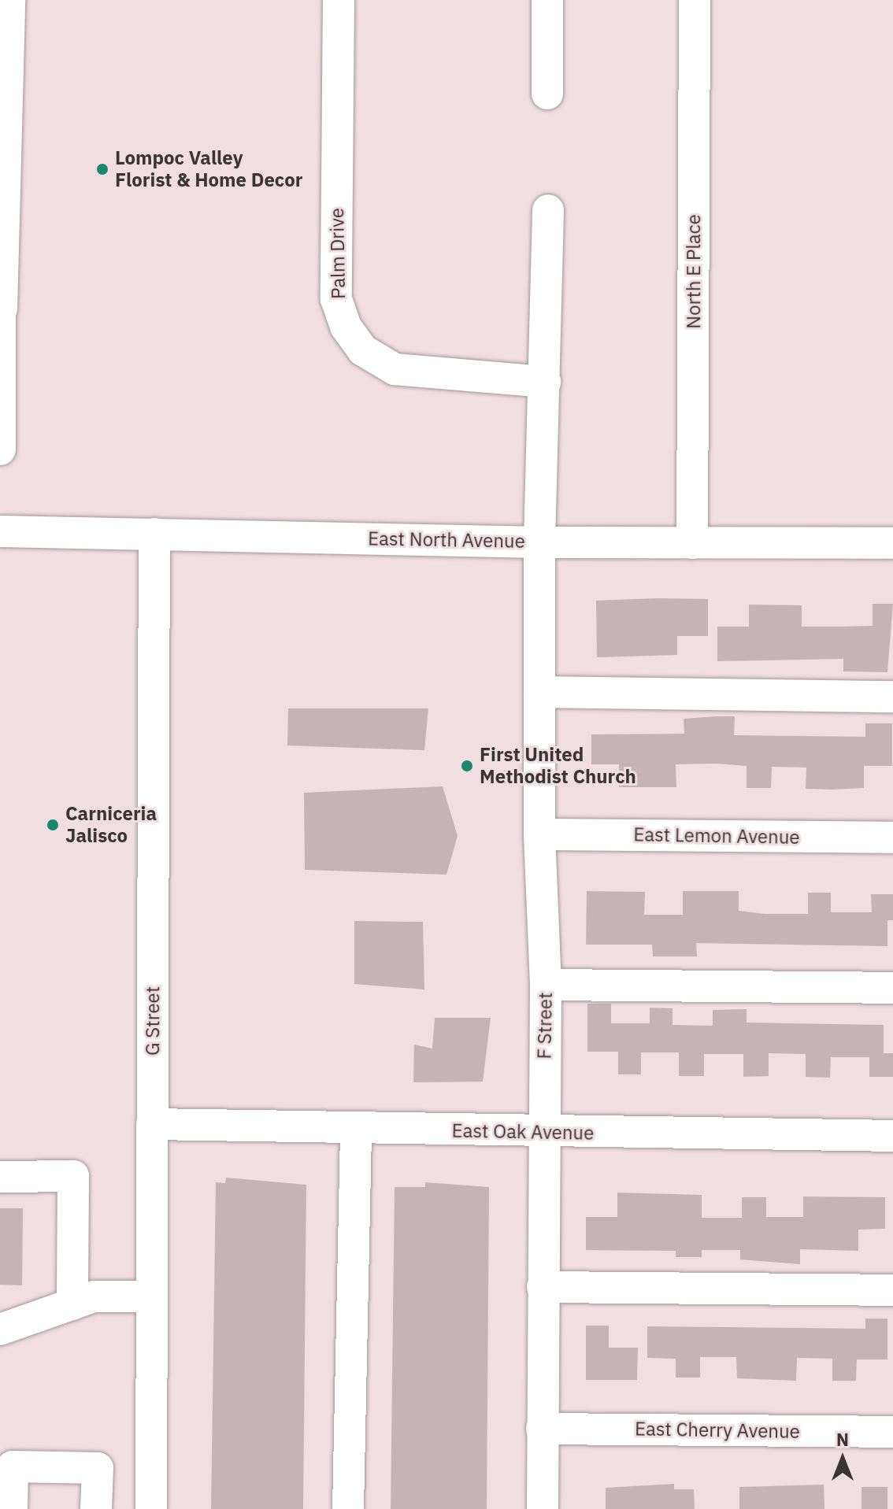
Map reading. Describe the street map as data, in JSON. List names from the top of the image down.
{
  "streets": {
    "street": [
      "Palm Drive",
      "North E Place",
      "East North Avenue",
      "East Lemon Avenue",
      "G Street",
      "F Street",
      "East Oak Avenue",
      "East Cherry Avenue"
    ]
  },
  "crossings": [
    ["North E Place", "East North Avenue"],
    ["East North Avenue", "G Street"],
    ["East North Avenue", "F Street"],
    ["East Lemon Avenue", "F Street"],
    ["G Street", "East Oak Avenue"],
    ["F Street", "East Oak Avenue"],
    ["F Street", "East Cherry Avenue"]
  ],
  "places": ["Lompoc Valley Florist & Home Decor", "First United Methodist Church", "Carniceria Jalisco"],
  "north": "top"
}
